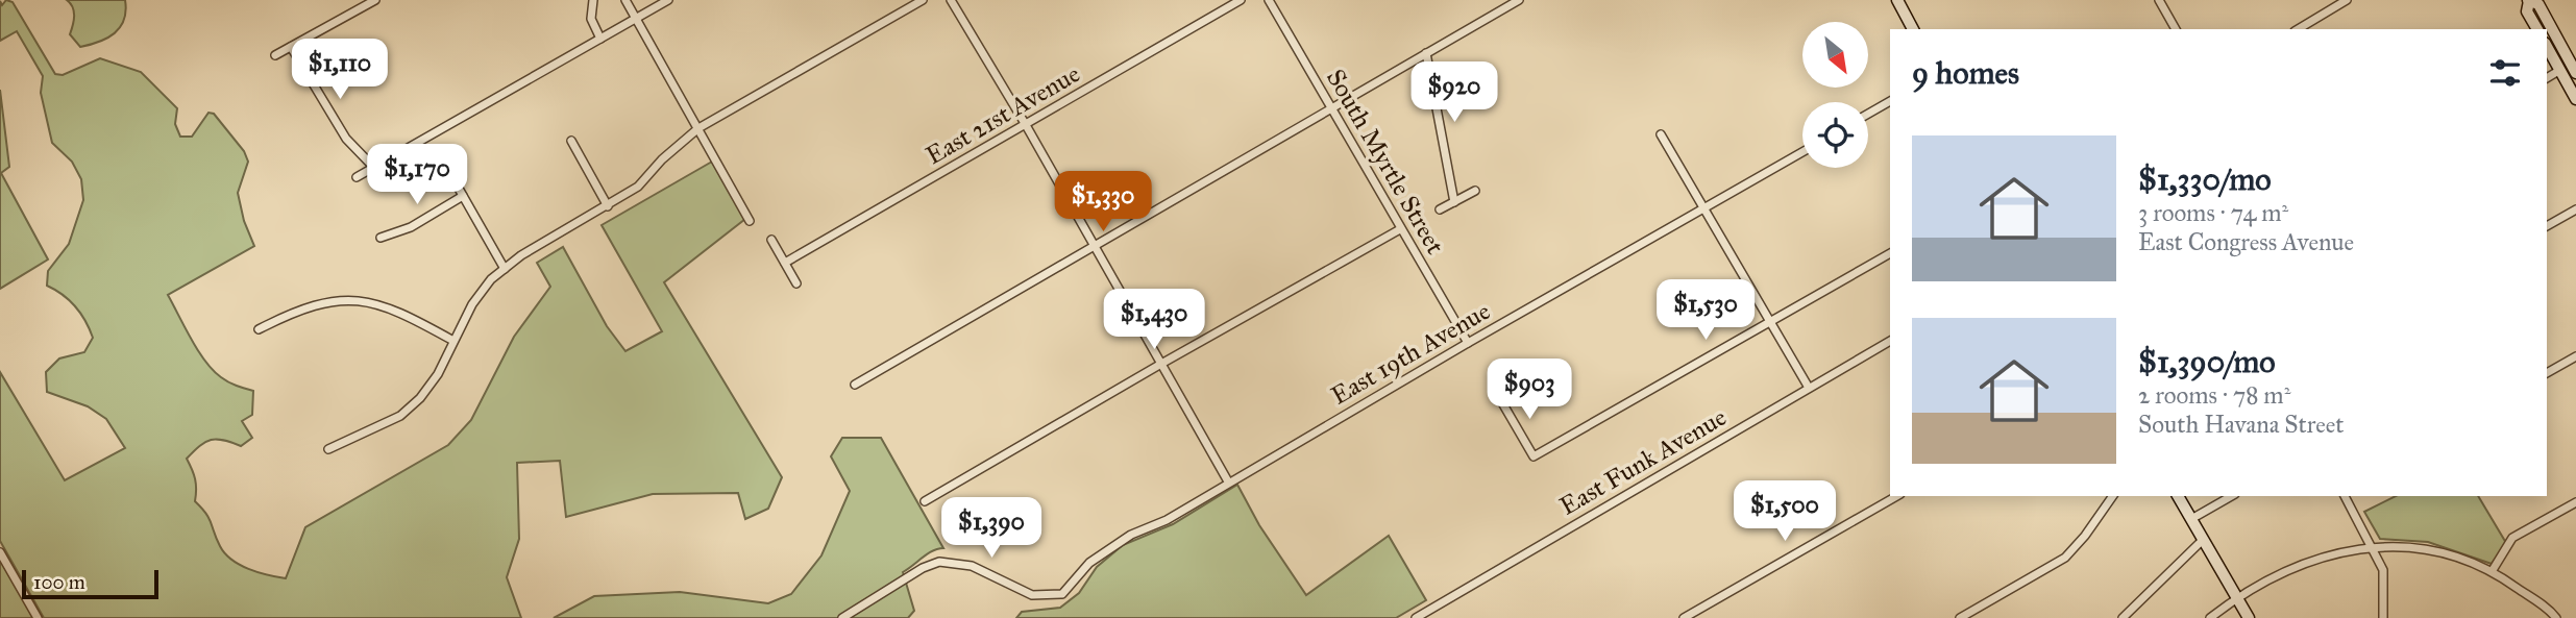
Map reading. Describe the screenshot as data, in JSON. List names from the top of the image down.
{
  "streets": {
    "street": [
      "East 21st Avenue",
      "South Myrtle Street",
      "East 19th Avenue",
      "East Funk Avenue"
    ]
  },
  "crossings": [
    ["South Myrtle Street", "East 19th Avenue"]
  ],
  "scale_bar": "100 m",
  "north": "bottom right",
  "page": {
    "heading": "9 homes",
    "price": [
      "$1,110",
      "$920",
      "$1,170",
      "$1,330",
      "$1,530",
      "$1,430",
      "$903",
      "$1,500",
      "$1,390"
    ],
    "list": [
      {
        "name": "$1,330/mo",
        "note": "3 rooms · 74 m² · East Congress Avenue"
      },
      {
        "name": "$1,390/mo",
        "note": "2 rooms · 78 m² · South Havana Street"
      }
    ],
    "scale": "100 m"
  }
}
